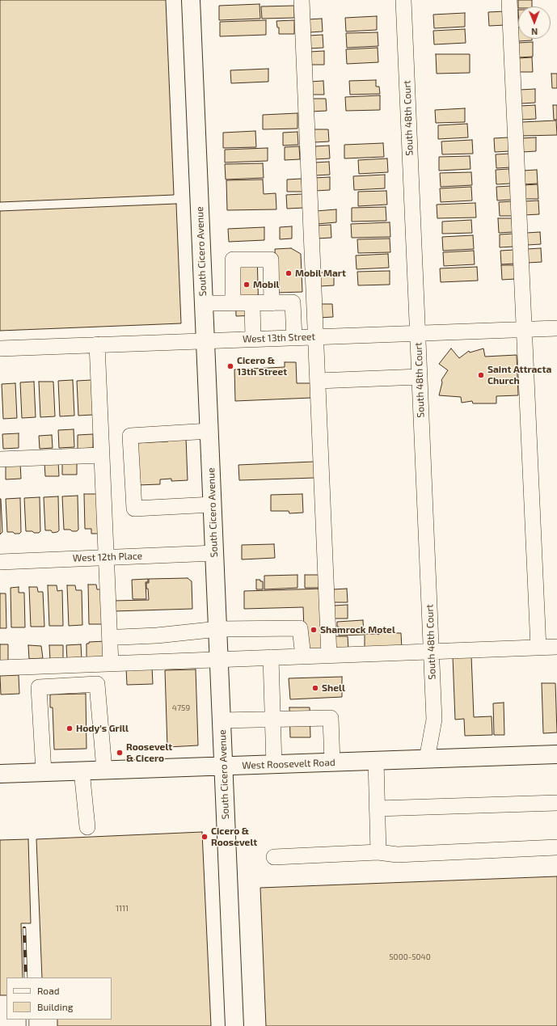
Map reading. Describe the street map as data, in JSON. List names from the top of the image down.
{
  "streets": {
    "main road": ["South Cicero Avenue", "West Roosevelt Road"],
    "street": ["South 48th Court", "West 13th Street", "West 12th Place"]
  },
  "crossings": [
    ["South 48th Court", "West 13th Street"],
    ["South 48th Court", "West Roosevelt Road"],
    ["South Cicero Avenue", "West 13th Street"],
    ["South Cicero Avenue", "West 12th Place"],
    ["South Cicero Avenue", "West Roosevelt Road"]
  ],
  "places": [
    "Mobil Mart",
    "Mobil",
    "Cicero & 13th Street",
    "Saint Attracta Church",
    "Shamrock Motel",
    "Shell",
    "Hody's Grill",
    "Roosevelt & Cicero",
    "Cicero & Roosevelt"
  ],
  "house_numbers": ["4759", "1111", "5000-5040"],
  "legend": ["Road", "Building"],
  "north": "bottom"
}
